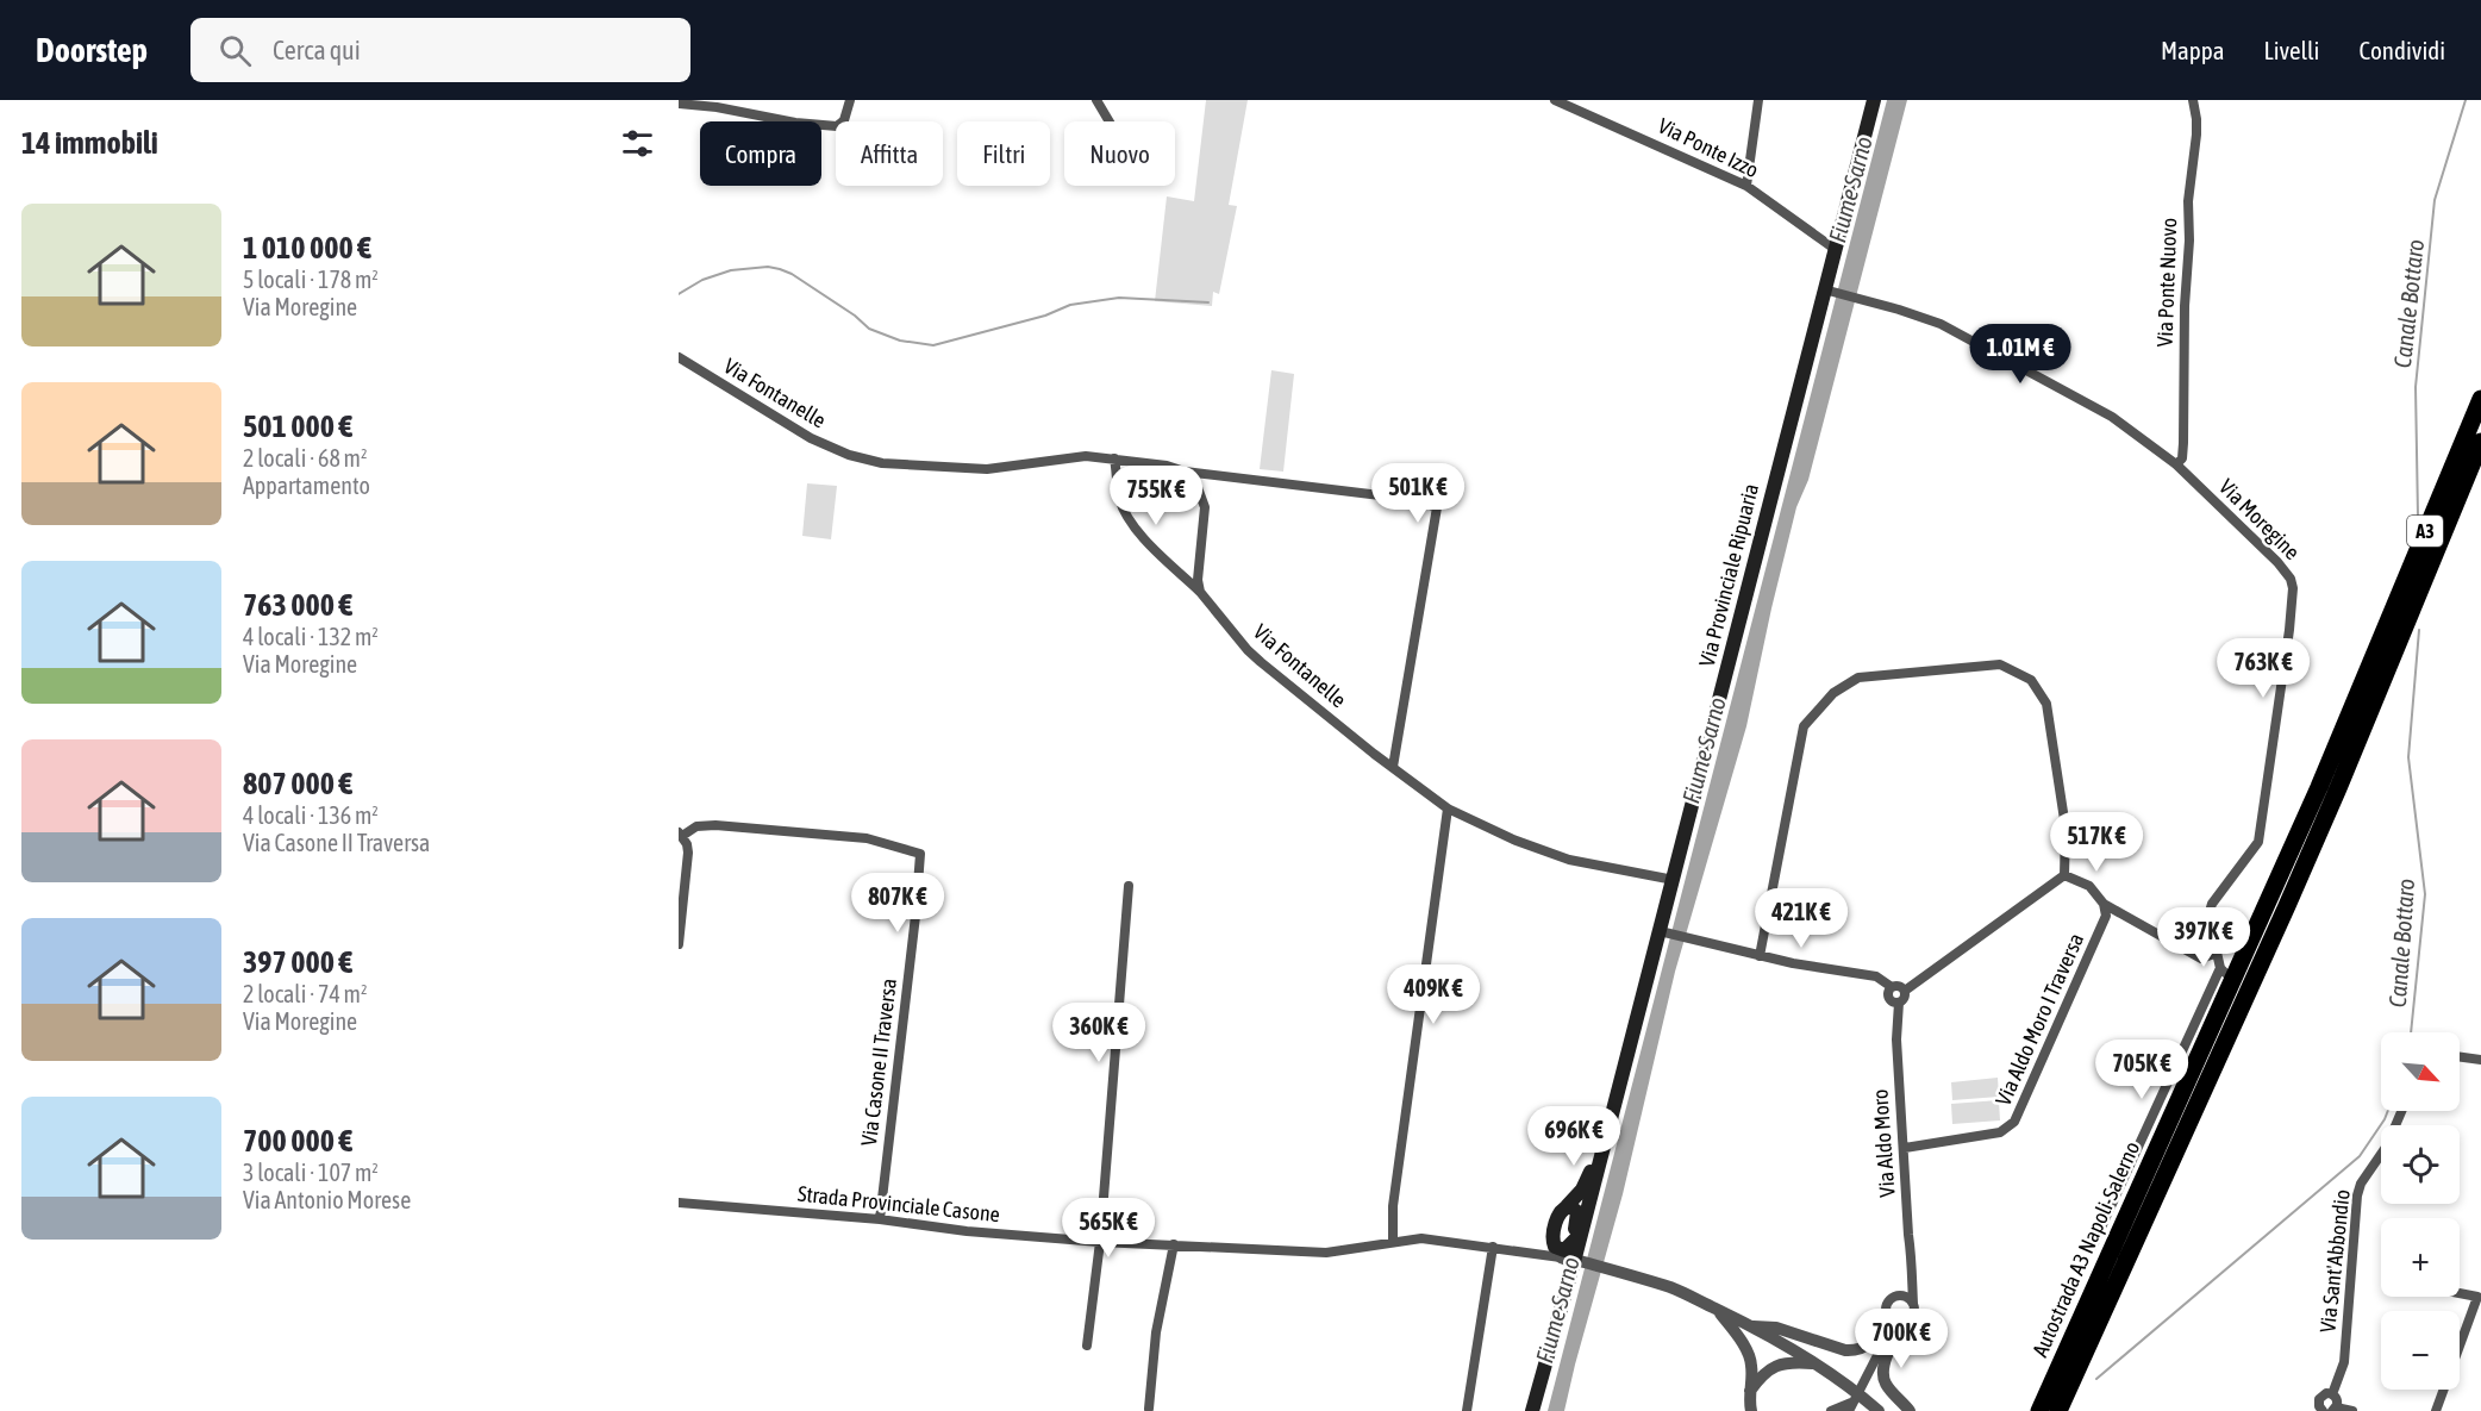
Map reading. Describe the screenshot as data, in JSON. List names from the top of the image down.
{
  "streets": {
    "highway": ["A3", "Autostrada A3 Napoli-Salerno"],
    "main road": ["Via Provinciale Ripuaria"],
    "street": [
      "Via Ponte Izzo",
      "Via Ponte Nuovo",
      "Via Fontanelle",
      "Via Moregine",
      "Via Aldo Moro I Traversa",
      "Via Casone II Traversa",
      "Via Aldo Moro",
      "Strada Provinciale Casone",
      "Via Sant'Abbondio"
    ]
  },
  "crossings": [
    ["Via Ponte Izzo", "Via Provinciale Ripuaria"],
    ["Via Ponte Nuovo", "Via Moregine"],
    ["Via Fontanelle", "Via Provinciale Ripuaria"],
    ["Via Moregine", "Via Provinciale Ripuaria"],
    ["Via Provinciale Ripuaria", "Strada Provinciale Casone"],
    ["Via Aldo Moro I Traversa", "Via Aldo Moro"],
    ["Via Casone II Traversa", "Strada Provinciale Casone"]
  ],
  "water": ["Fiume Sarno", "Canale Bottaro"],
  "north": "bottom right",
  "page": {
    "header": "Doorstep",
    "search": "Cerca qui",
    "nav": ["Mappa", "Livelli", "Condividi"],
    "heading": "14 immobili",
    "chip": [
      "Compra",
      "Affitta",
      "Filtri",
      "Nuovo"
    ],
    "list": [
      {
        "name": "1 010 000 €",
        "note": "5 locali · 178 m² · Via Moregine"
      },
      {
        "name": "501 000 €",
        "note": "2 locali · 68 m² · Appartamento"
      },
      {
        "name": "763 000 €",
        "note": "4 locali · 132 m² · Via Moregine"
      },
      {
        "name": "807 000 €",
        "note": "4 locali · 136 m² · Via Casone II Traversa"
      },
      {
        "name": "397 000 €",
        "note": "2 locali · 74 m² · Via Moregine"
      },
      {
        "name": "700 000 €",
        "note": "3 locali · 107 m² · Via Antonio Morese"
      }
    ],
    "price": [
      "1.01M €",
      "501K €",
      "755K €",
      "763K €",
      "517K €",
      "807K €",
      "421K €",
      "397K €",
      "409K €",
      "360K €",
      "705K €",
      "696K €",
      "565K €",
      "700K €"
    ],
    "map_buttons": ["+", "−"]
  }
}
